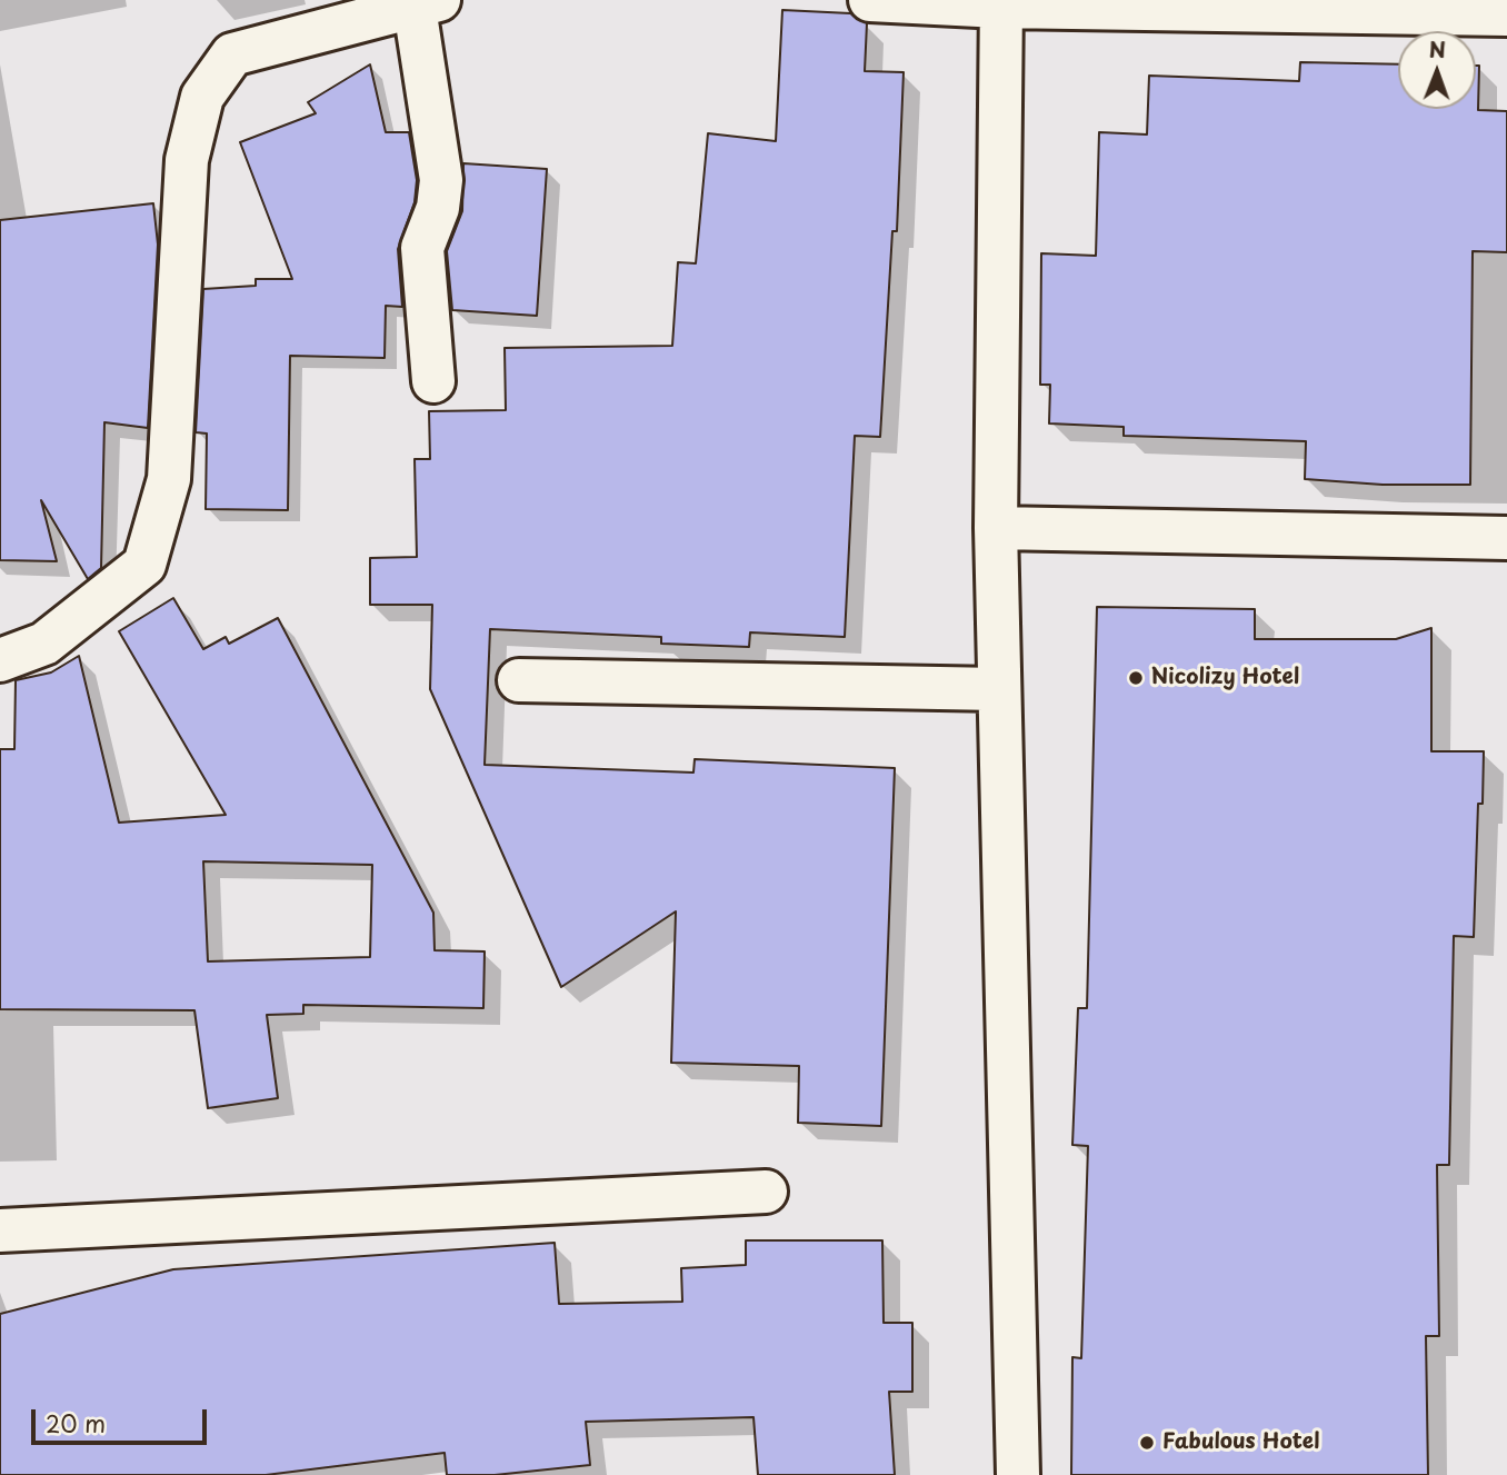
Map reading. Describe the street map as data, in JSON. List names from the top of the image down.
{
  "places": ["Nicolizy Hotel", "Fabulous Hotel"],
  "scale_bar": "20 m",
  "north": "top"
}
